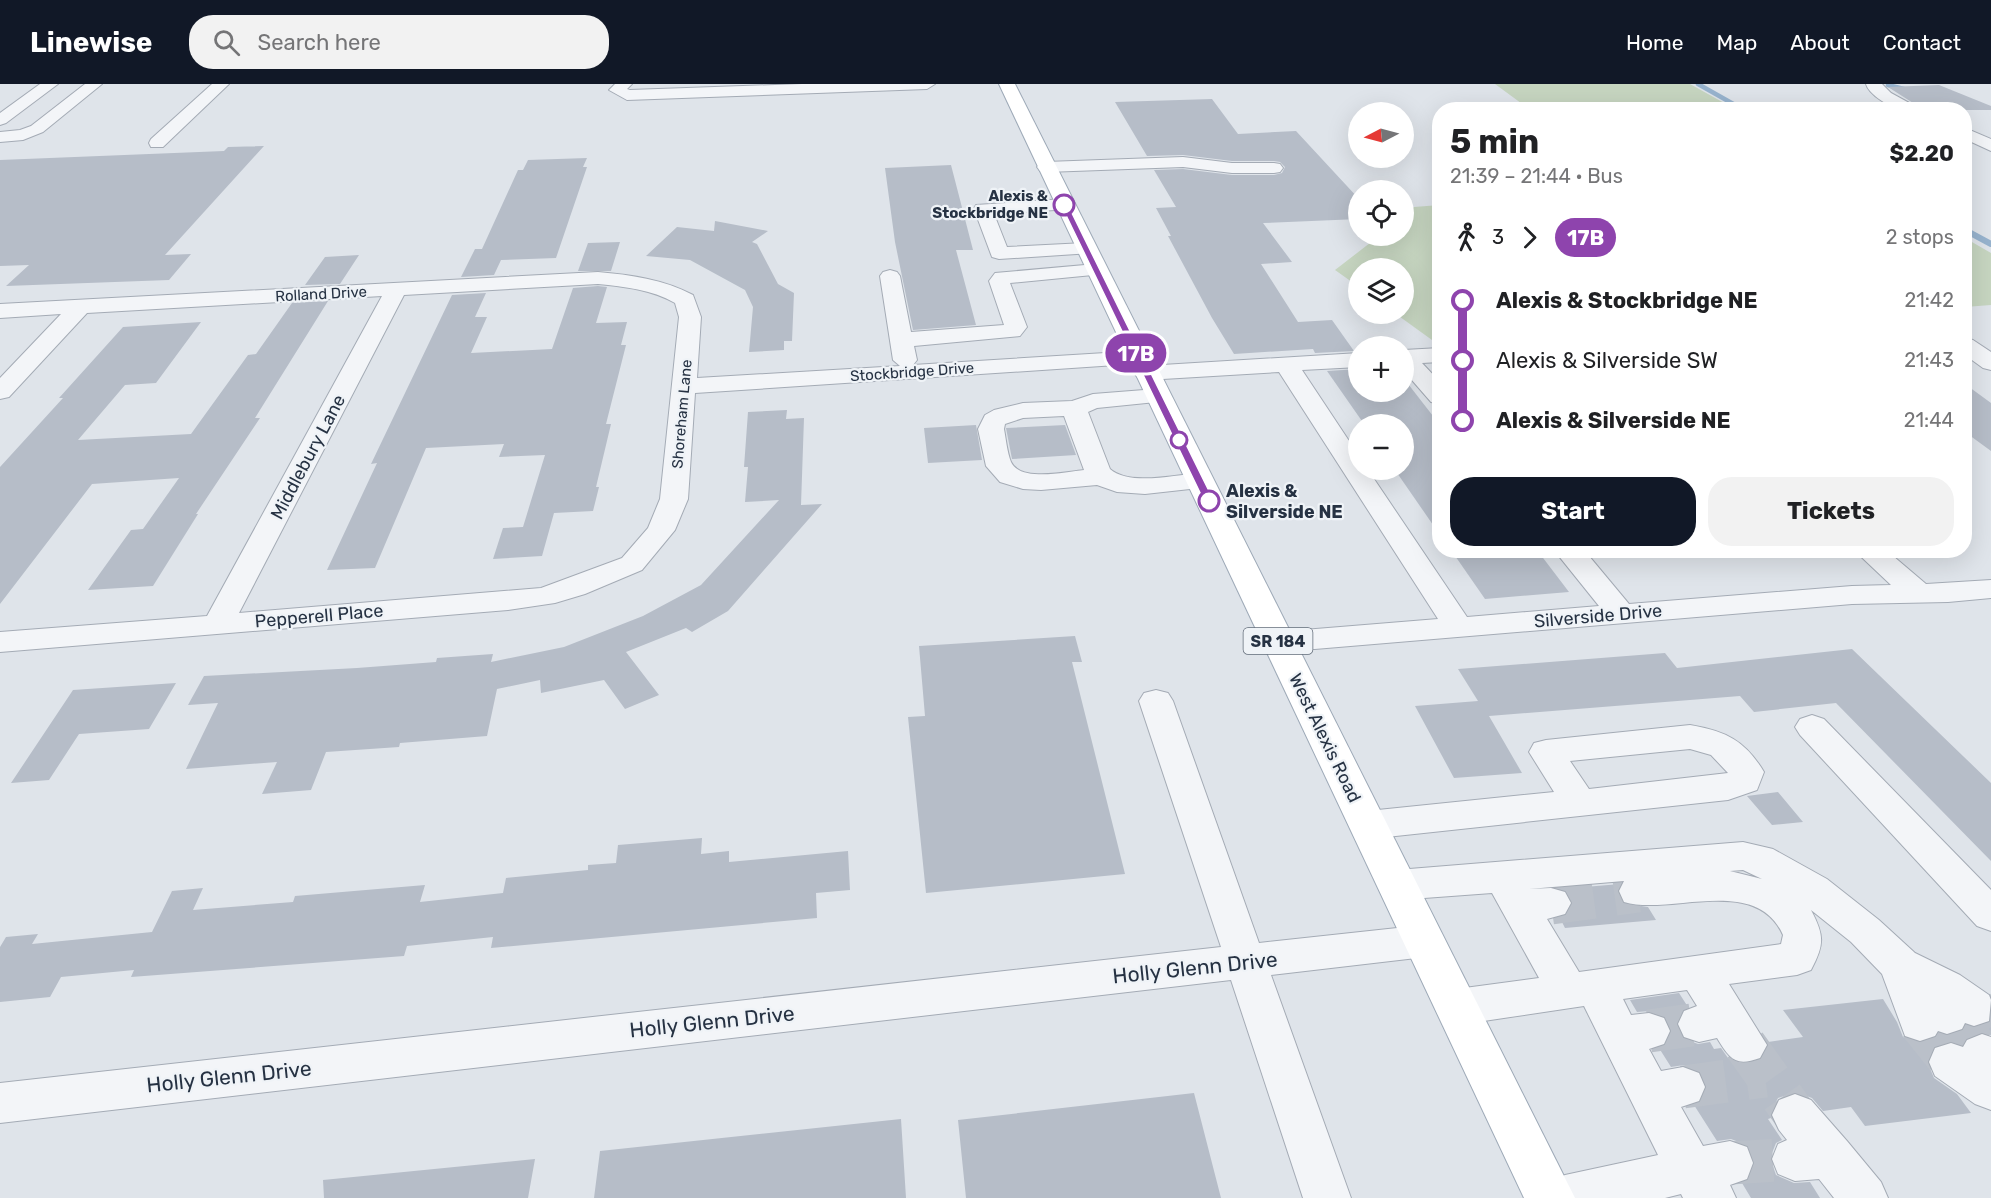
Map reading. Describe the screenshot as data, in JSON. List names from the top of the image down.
{
  "streets": {
    "main road": ["SR 184", "West Alexis Road"],
    "street": [
      "Rolland Drive",
      "Stockbridge Drive",
      "Shoreham Lane",
      "Middlebury Lane",
      "Pepperell Place",
      "Silverside Drive",
      "Holly Glenn Drive"
    ]
  },
  "crossings": [
    ["Rolland Drive", "Shoreham Lane"],
    ["Rolland Drive", "Middlebury Lane"],
    ["Stockbridge Drive", "Shoreham Lane"],
    ["Stockbridge Drive", "West Alexis Road"],
    ["Shoreham Lane", "Pepperell Place"],
    ["Middlebury Lane", "Pepperell Place"],
    ["Silverside Drive", "West Alexis Road"],
    ["West Alexis Road", "Holly Glenn Drive"]
  ],
  "places": ["Alexis & Stockbridge NE", "Alexis & Silverside NE"],
  "lines": ["bus line 17B"],
  "north": "left",
  "page": {
    "header": "Linewise",
    "search": "Search here",
    "nav": [
      "Home",
      "Map",
      "About",
      "Contact"
    ],
    "on_map": "17B",
    "map_buttons": ["+", "−"],
    "heading": ["5 min", "21:39 – 21:44 · Bus", "$2.20"],
    "legs": ["3", "17B", "2 stops"],
    "list": [
      {
        "name": "Alexis & Stockbridge NE",
        "value": "21:42"
      },
      {
        "name": "Alexis & Silverside SW",
        "value": "21:43"
      },
      {
        "name": "Alexis & Silverside NE",
        "value": "21:44"
      }
    ],
    "buttons": ["Start", "Tickets"]
  }
}
